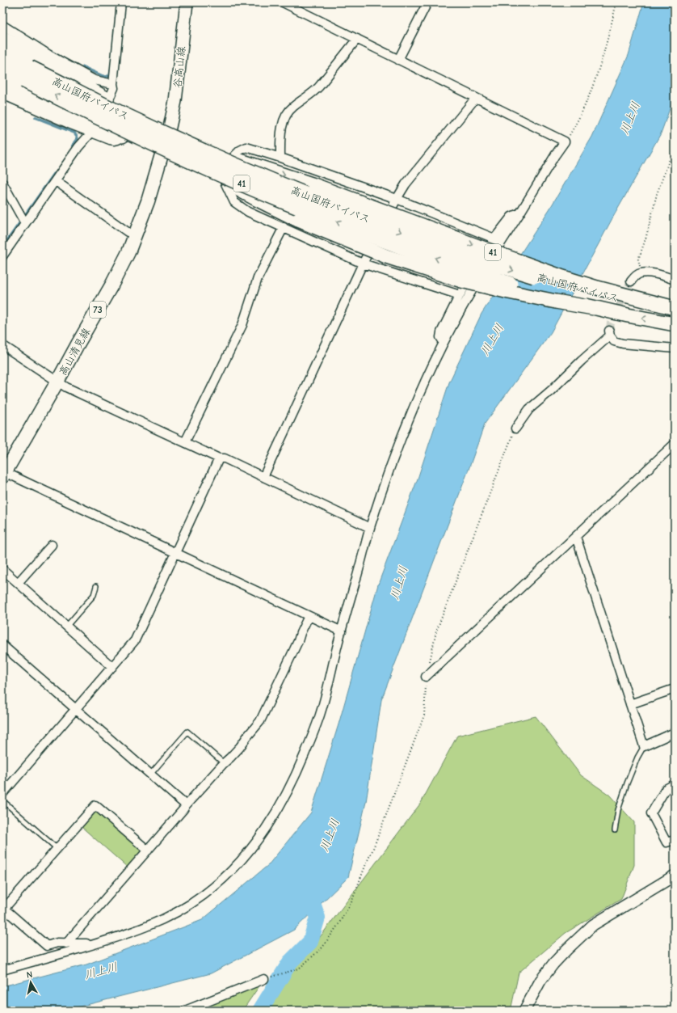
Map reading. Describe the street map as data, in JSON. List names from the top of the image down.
{
  "streets": {
    "highway": ["高山国府バイパス", "41"],
    "main road": ["谷高山線", "73", "高山清見線"]
  },
  "crossings": [
    ["谷高山線", "41"],
    ["谷高山線", "高山清見線"],
    ["高山国府バイパス", "41"],
    ["41", "高山清見線"]
  ],
  "water": ["川上川"],
  "north": "top"
}
